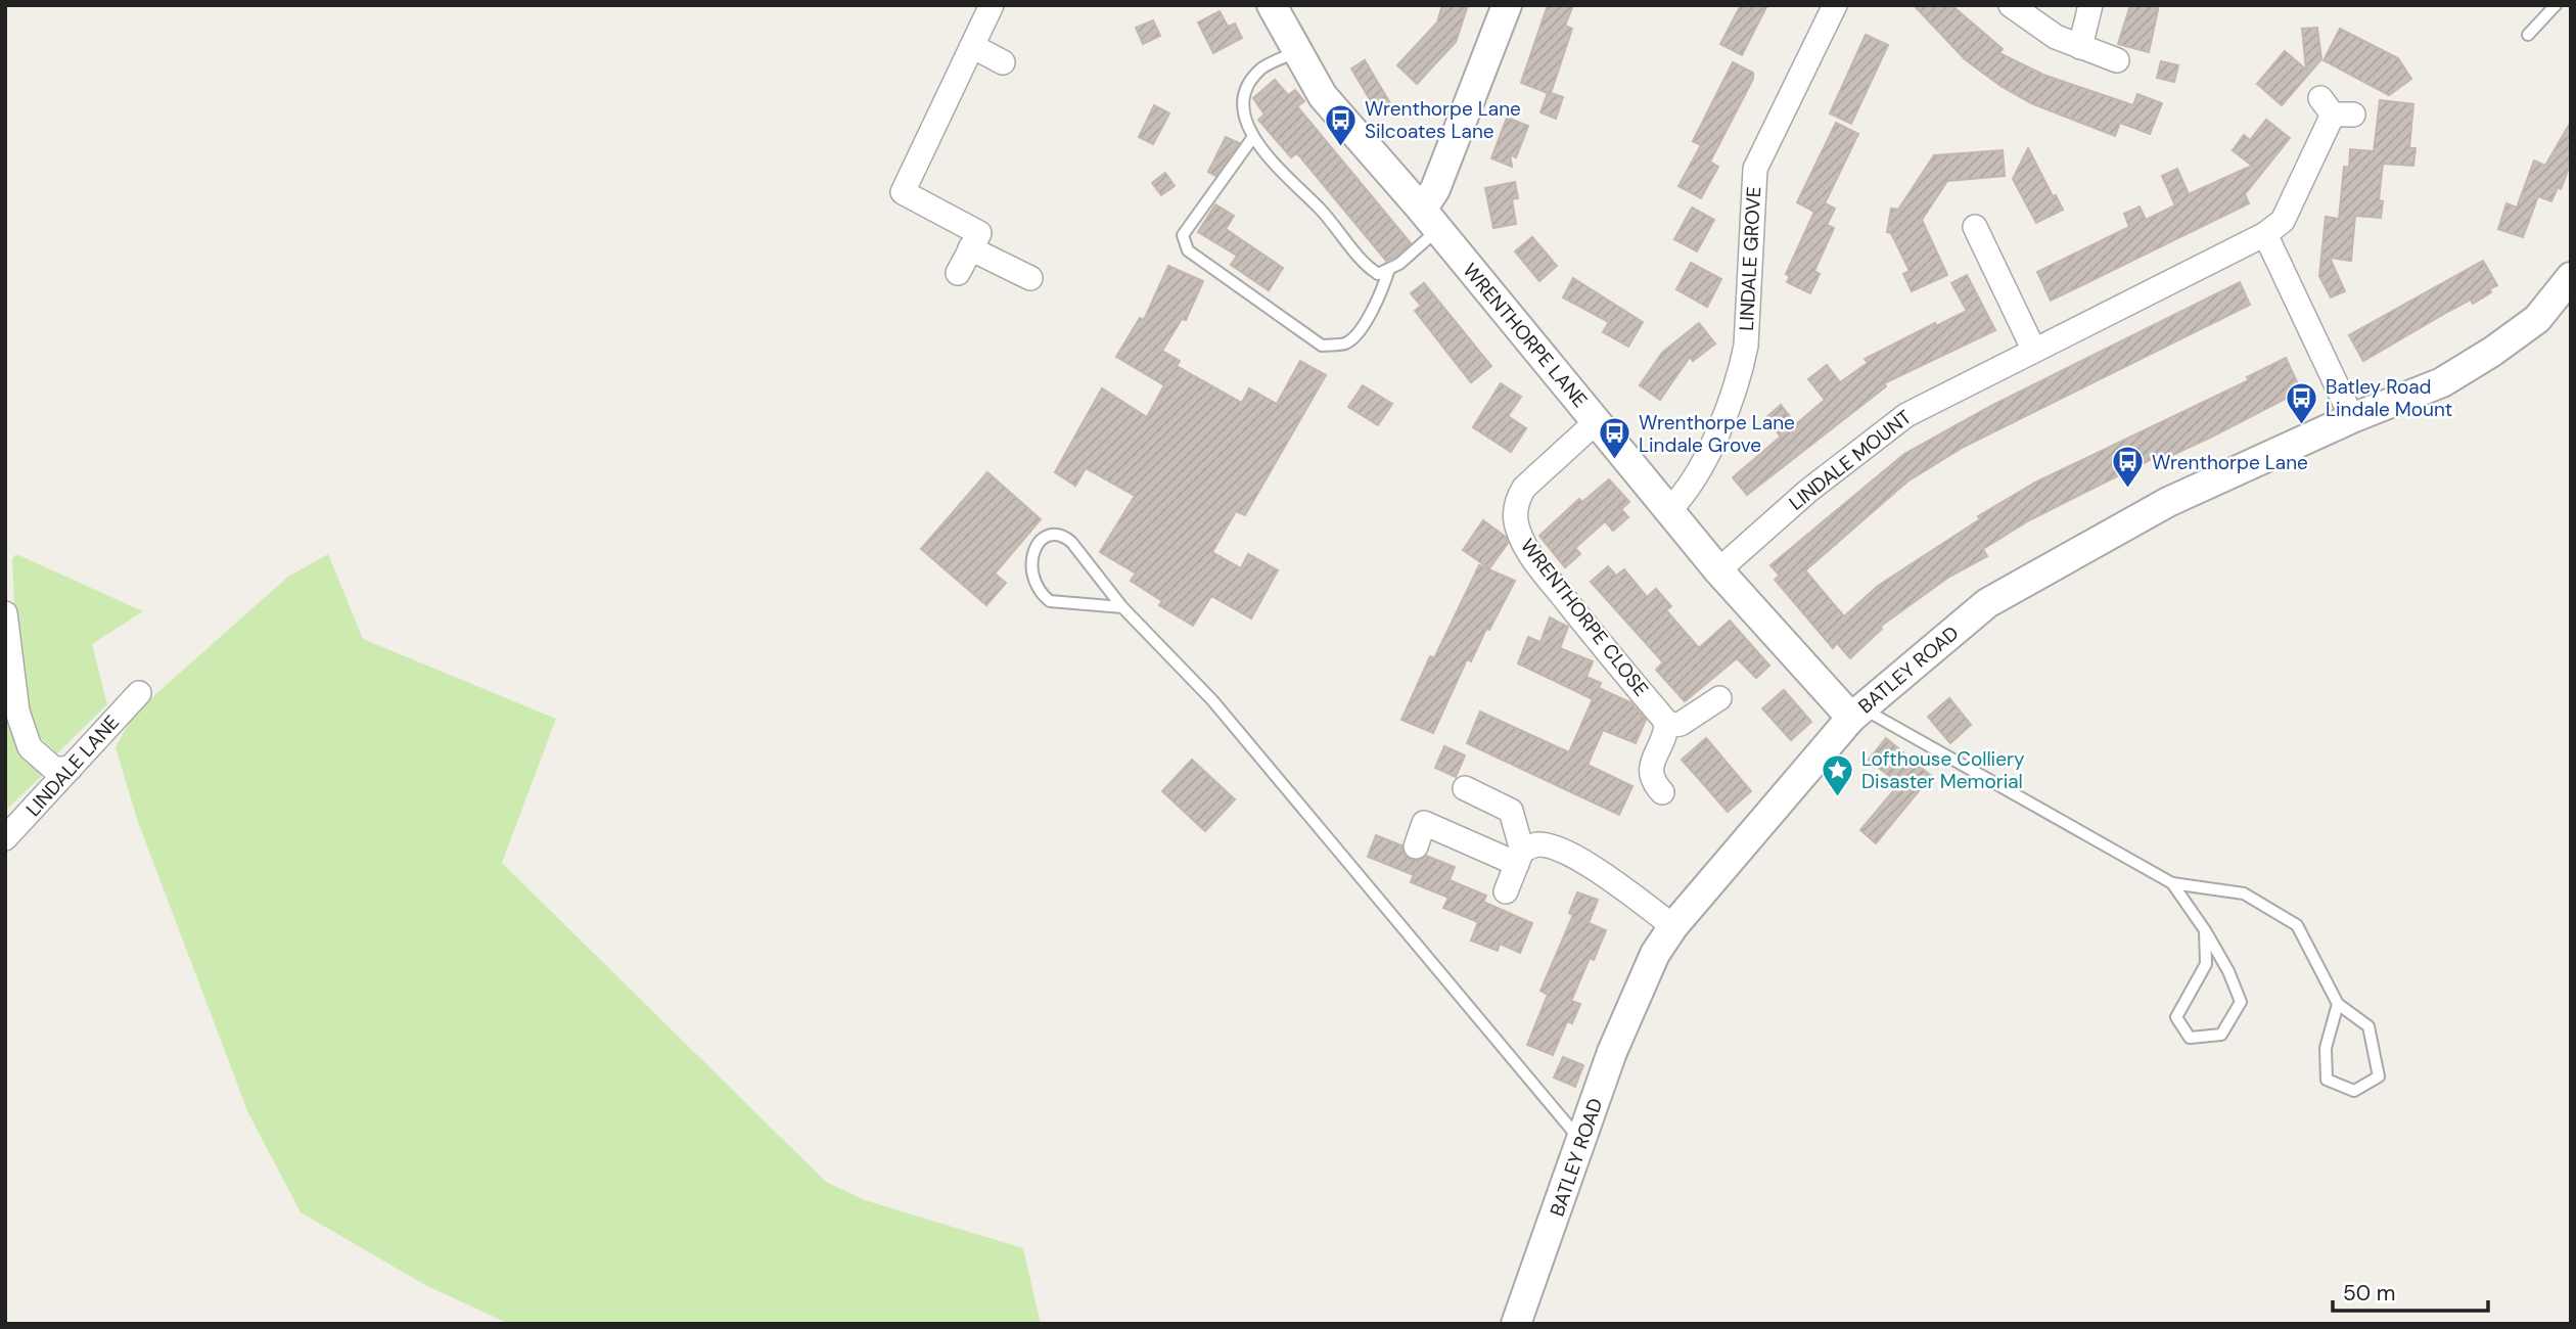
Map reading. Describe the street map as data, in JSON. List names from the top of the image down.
{
  "streets": {
    "street": [
      "LINDALE GROVE",
      "WRENTHORPE LANE",
      "LINDALE MOUNT",
      "WRENTHORPE CLOSE",
      "BATLEY ROAD",
      "LINDALE LANE"
    ]
  },
  "crossings": [
    ["LINDALE GROVE", "WRENTHORPE LANE"],
    ["WRENTHORPE LANE", "LINDALE MOUNT"],
    ["WRENTHORPE LANE", "WRENTHORPE CLOSE"],
    ["WRENTHORPE LANE", "BATLEY ROAD"]
  ],
  "places": {
    "bus stop": [
      "Wrenthorpe Lane Silcoates Lane",
      "Batley Road Lindale Mount",
      "Wrenthorpe Lane Lindale Grove",
      "Wrenthorpe Lane"
    ],
    "place": ["Lofthouse Colliery Disaster Memorial"]
  },
  "scale_bar": "50 m"
}
